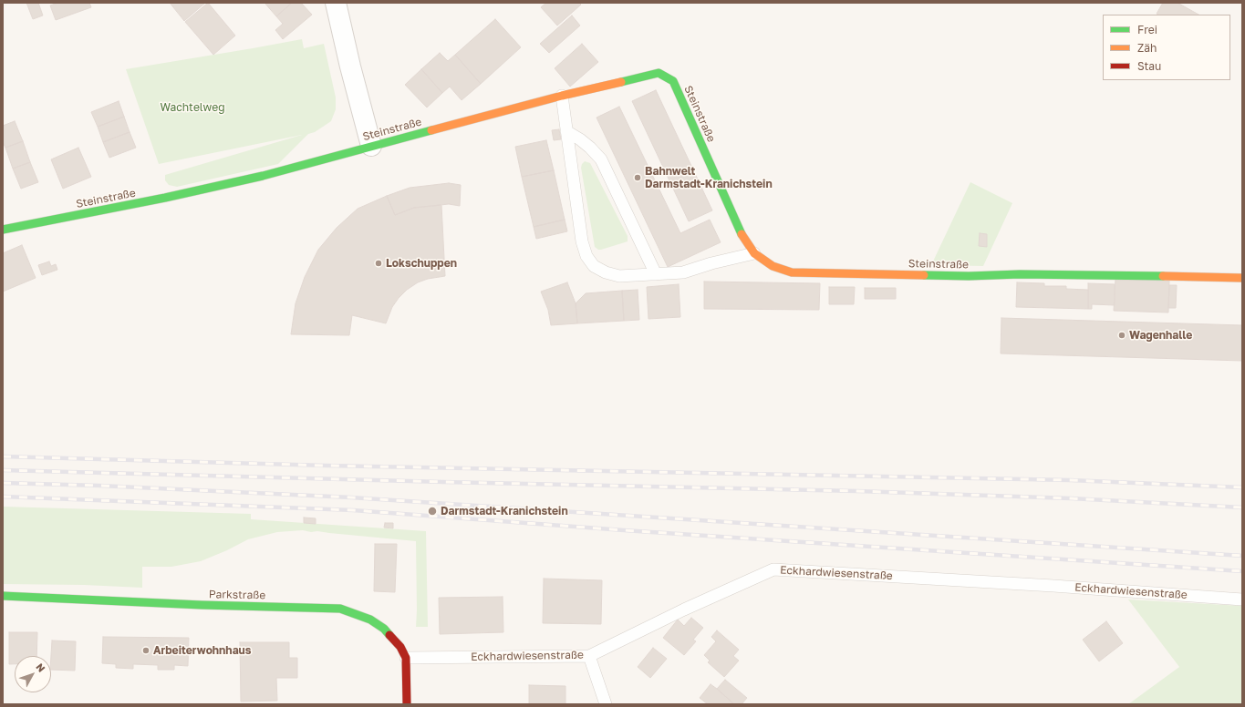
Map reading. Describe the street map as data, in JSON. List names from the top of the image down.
{
  "streets": {
    "street": ["Steinstraße", "Parkstraße"],
    "lane": ["Eckhardwiesenstraße"]
  },
  "crossings": [
    ["Eckhardwiesenstraße", "Parkstraße"]
  ],
  "parks": ["Wachtelweg"],
  "places": [
    "Bahnwelt Darmstadt-Kranichstein",
    "Lokschuppen",
    "Wagenhalle",
    "Darmstadt-Kranichstein",
    "Arbeiterwohnhaus"
  ],
  "legend": ["Frei", "Zäh", "Stau"],
  "north": "top right"
}
